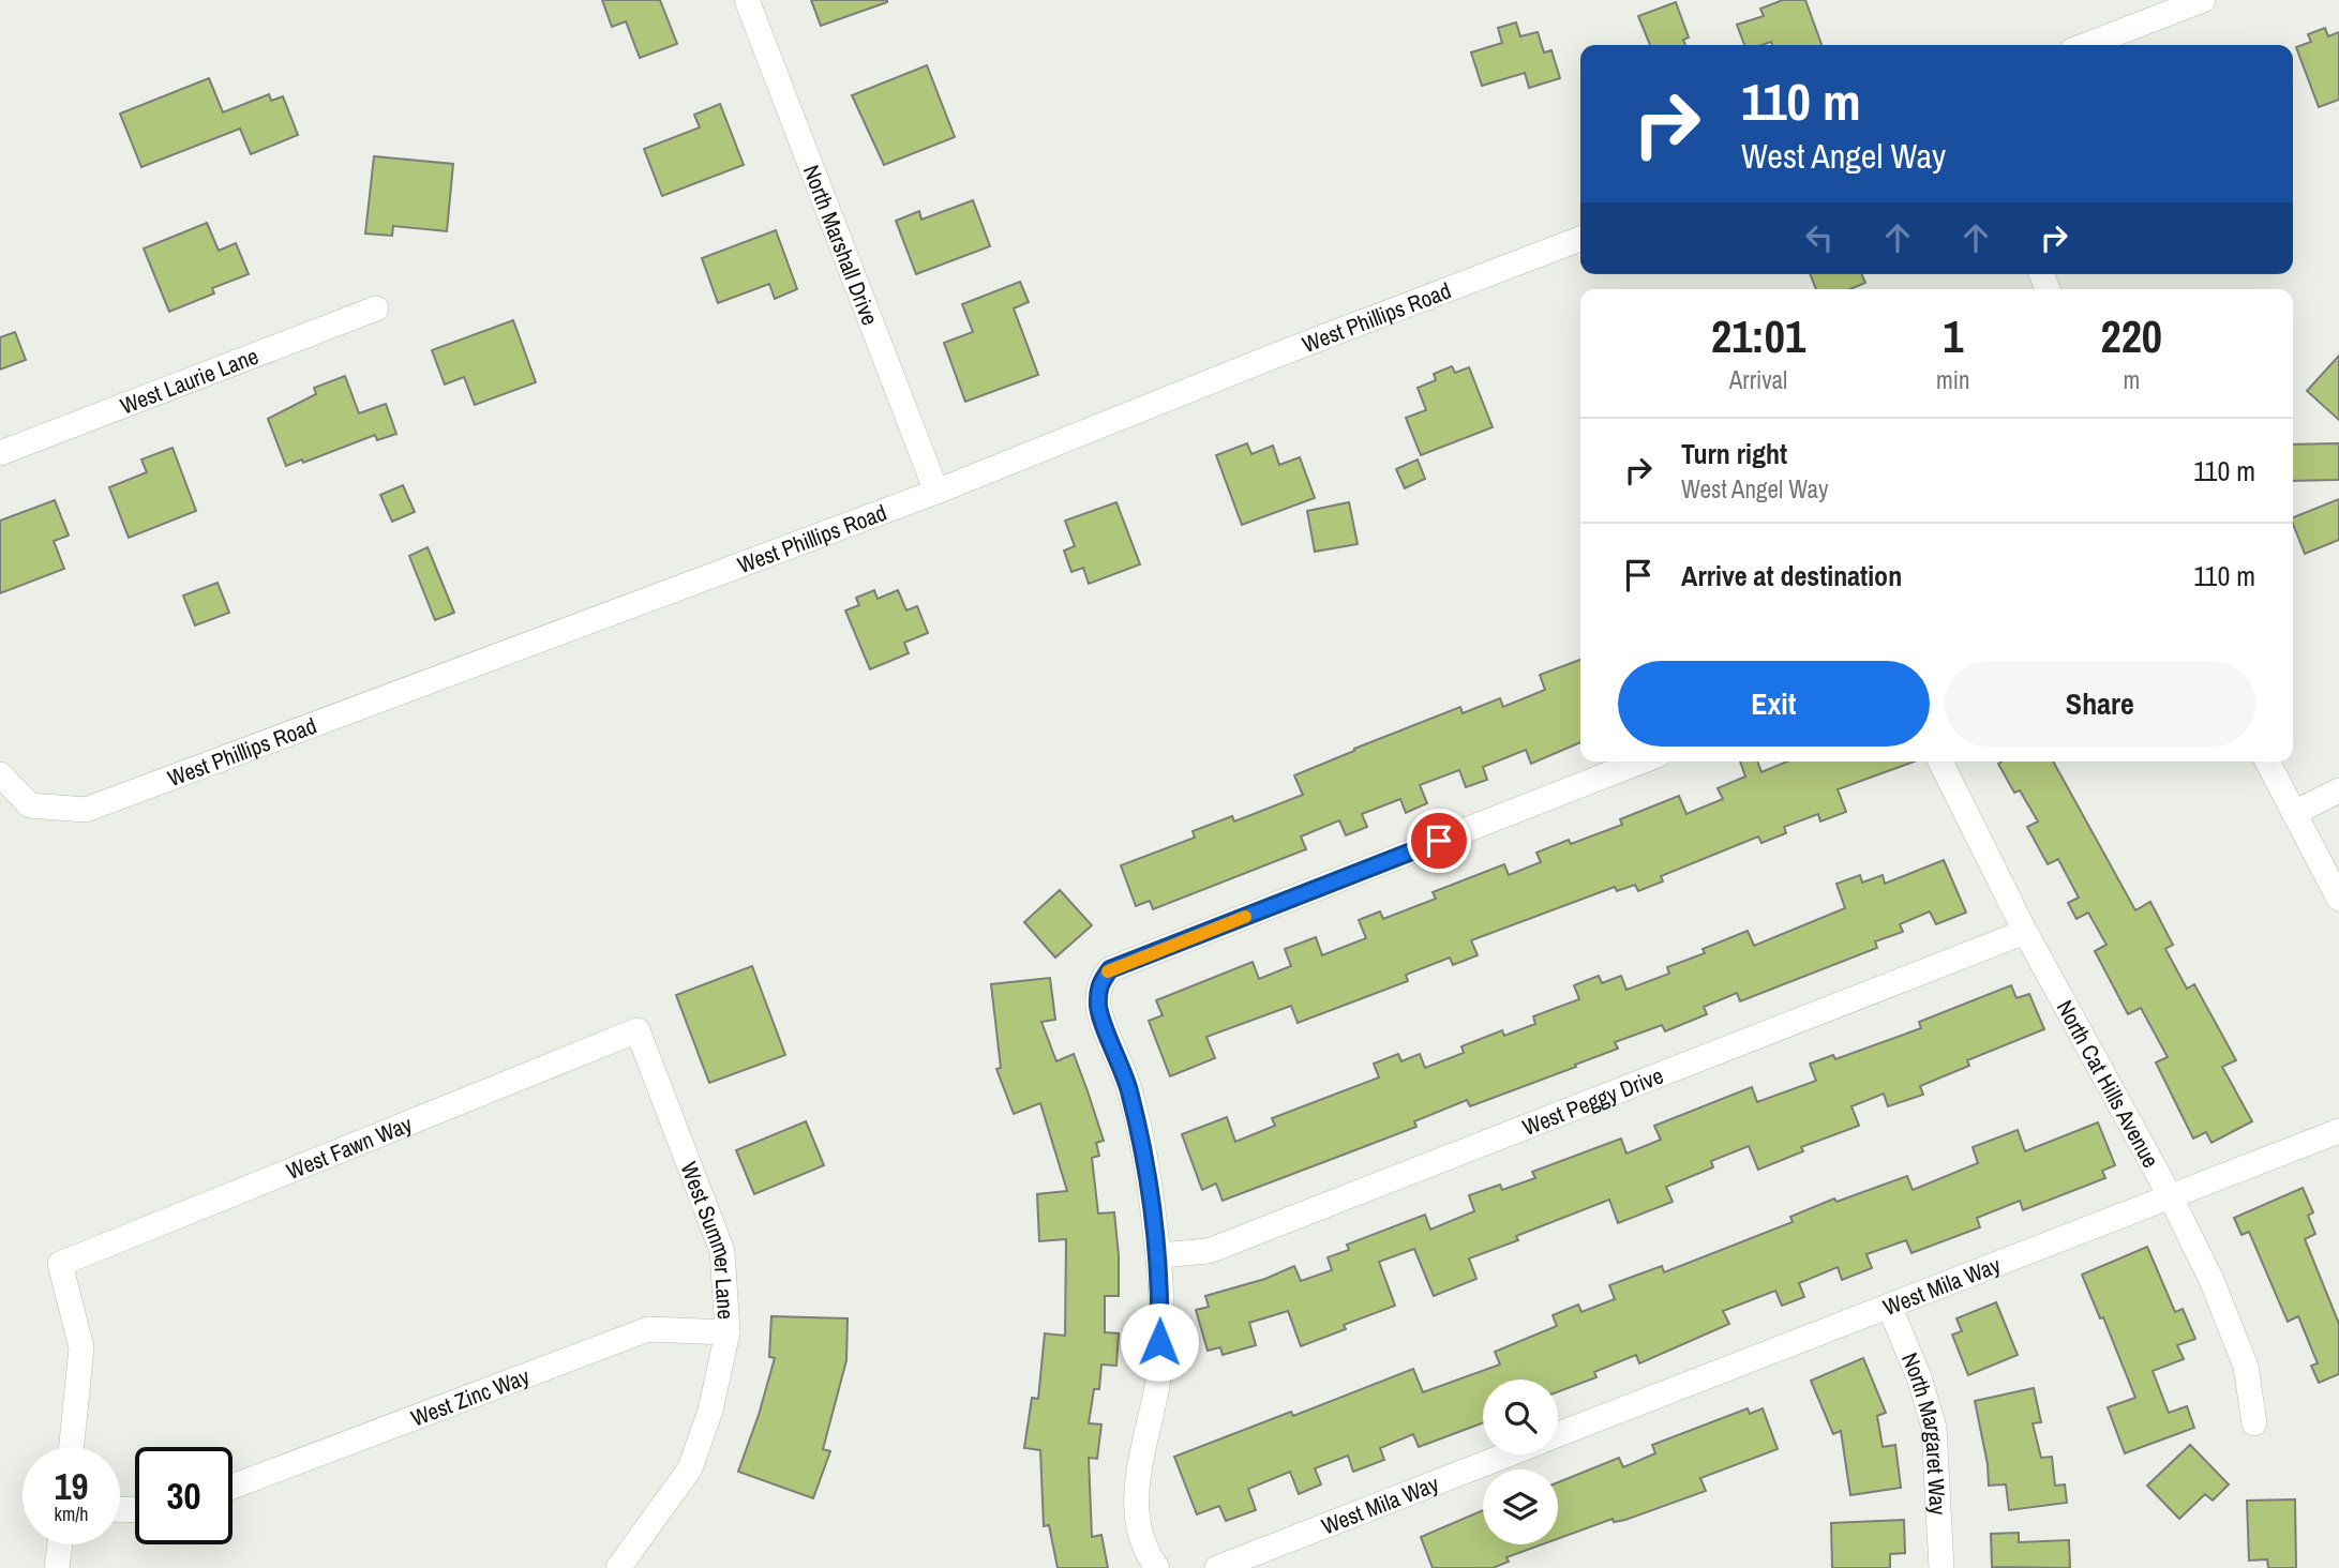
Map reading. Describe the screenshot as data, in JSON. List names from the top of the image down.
{
  "streets": {
    "street": [
      "North Marshall Drive",
      "West Phillips Road",
      "West Laurie Lane",
      "North Cat Hills Avenue",
      "West Peggy Drive",
      "West Fawn Way",
      "West Summer Lane",
      "West Mila Way",
      "West Zinc Way",
      "North Margaret Way"
    ]
  },
  "crossings": [
    ["North Marshall Drive", "West Phillips Road"],
    ["North Cat Hills Avenue", "West Peggy Drive"],
    ["North Cat Hills Avenue", "West Mila Way"],
    ["West Fawn Way", "West Summer Lane"],
    ["West Summer Lane", "West Zinc Way"],
    ["West Mila Way", "North Margaret Way"]
  ],
  "page": {
    "turn": ["110 m", "West Angel Way"],
    "eta": [
      "21:01",
      "Arrival",
      "1",
      "min",
      "220",
      "m"
    ],
    "list": [
      {
        "name": "Turn right",
        "note": "West Angel Way",
        "value": "110 m"
      },
      {
        "name": "Arrive at destination",
        "value": "110 m"
      }
    ],
    "buttons": ["Exit", "Share"],
    "speed": "19 km/h",
    "limit": "30"
  }
}
